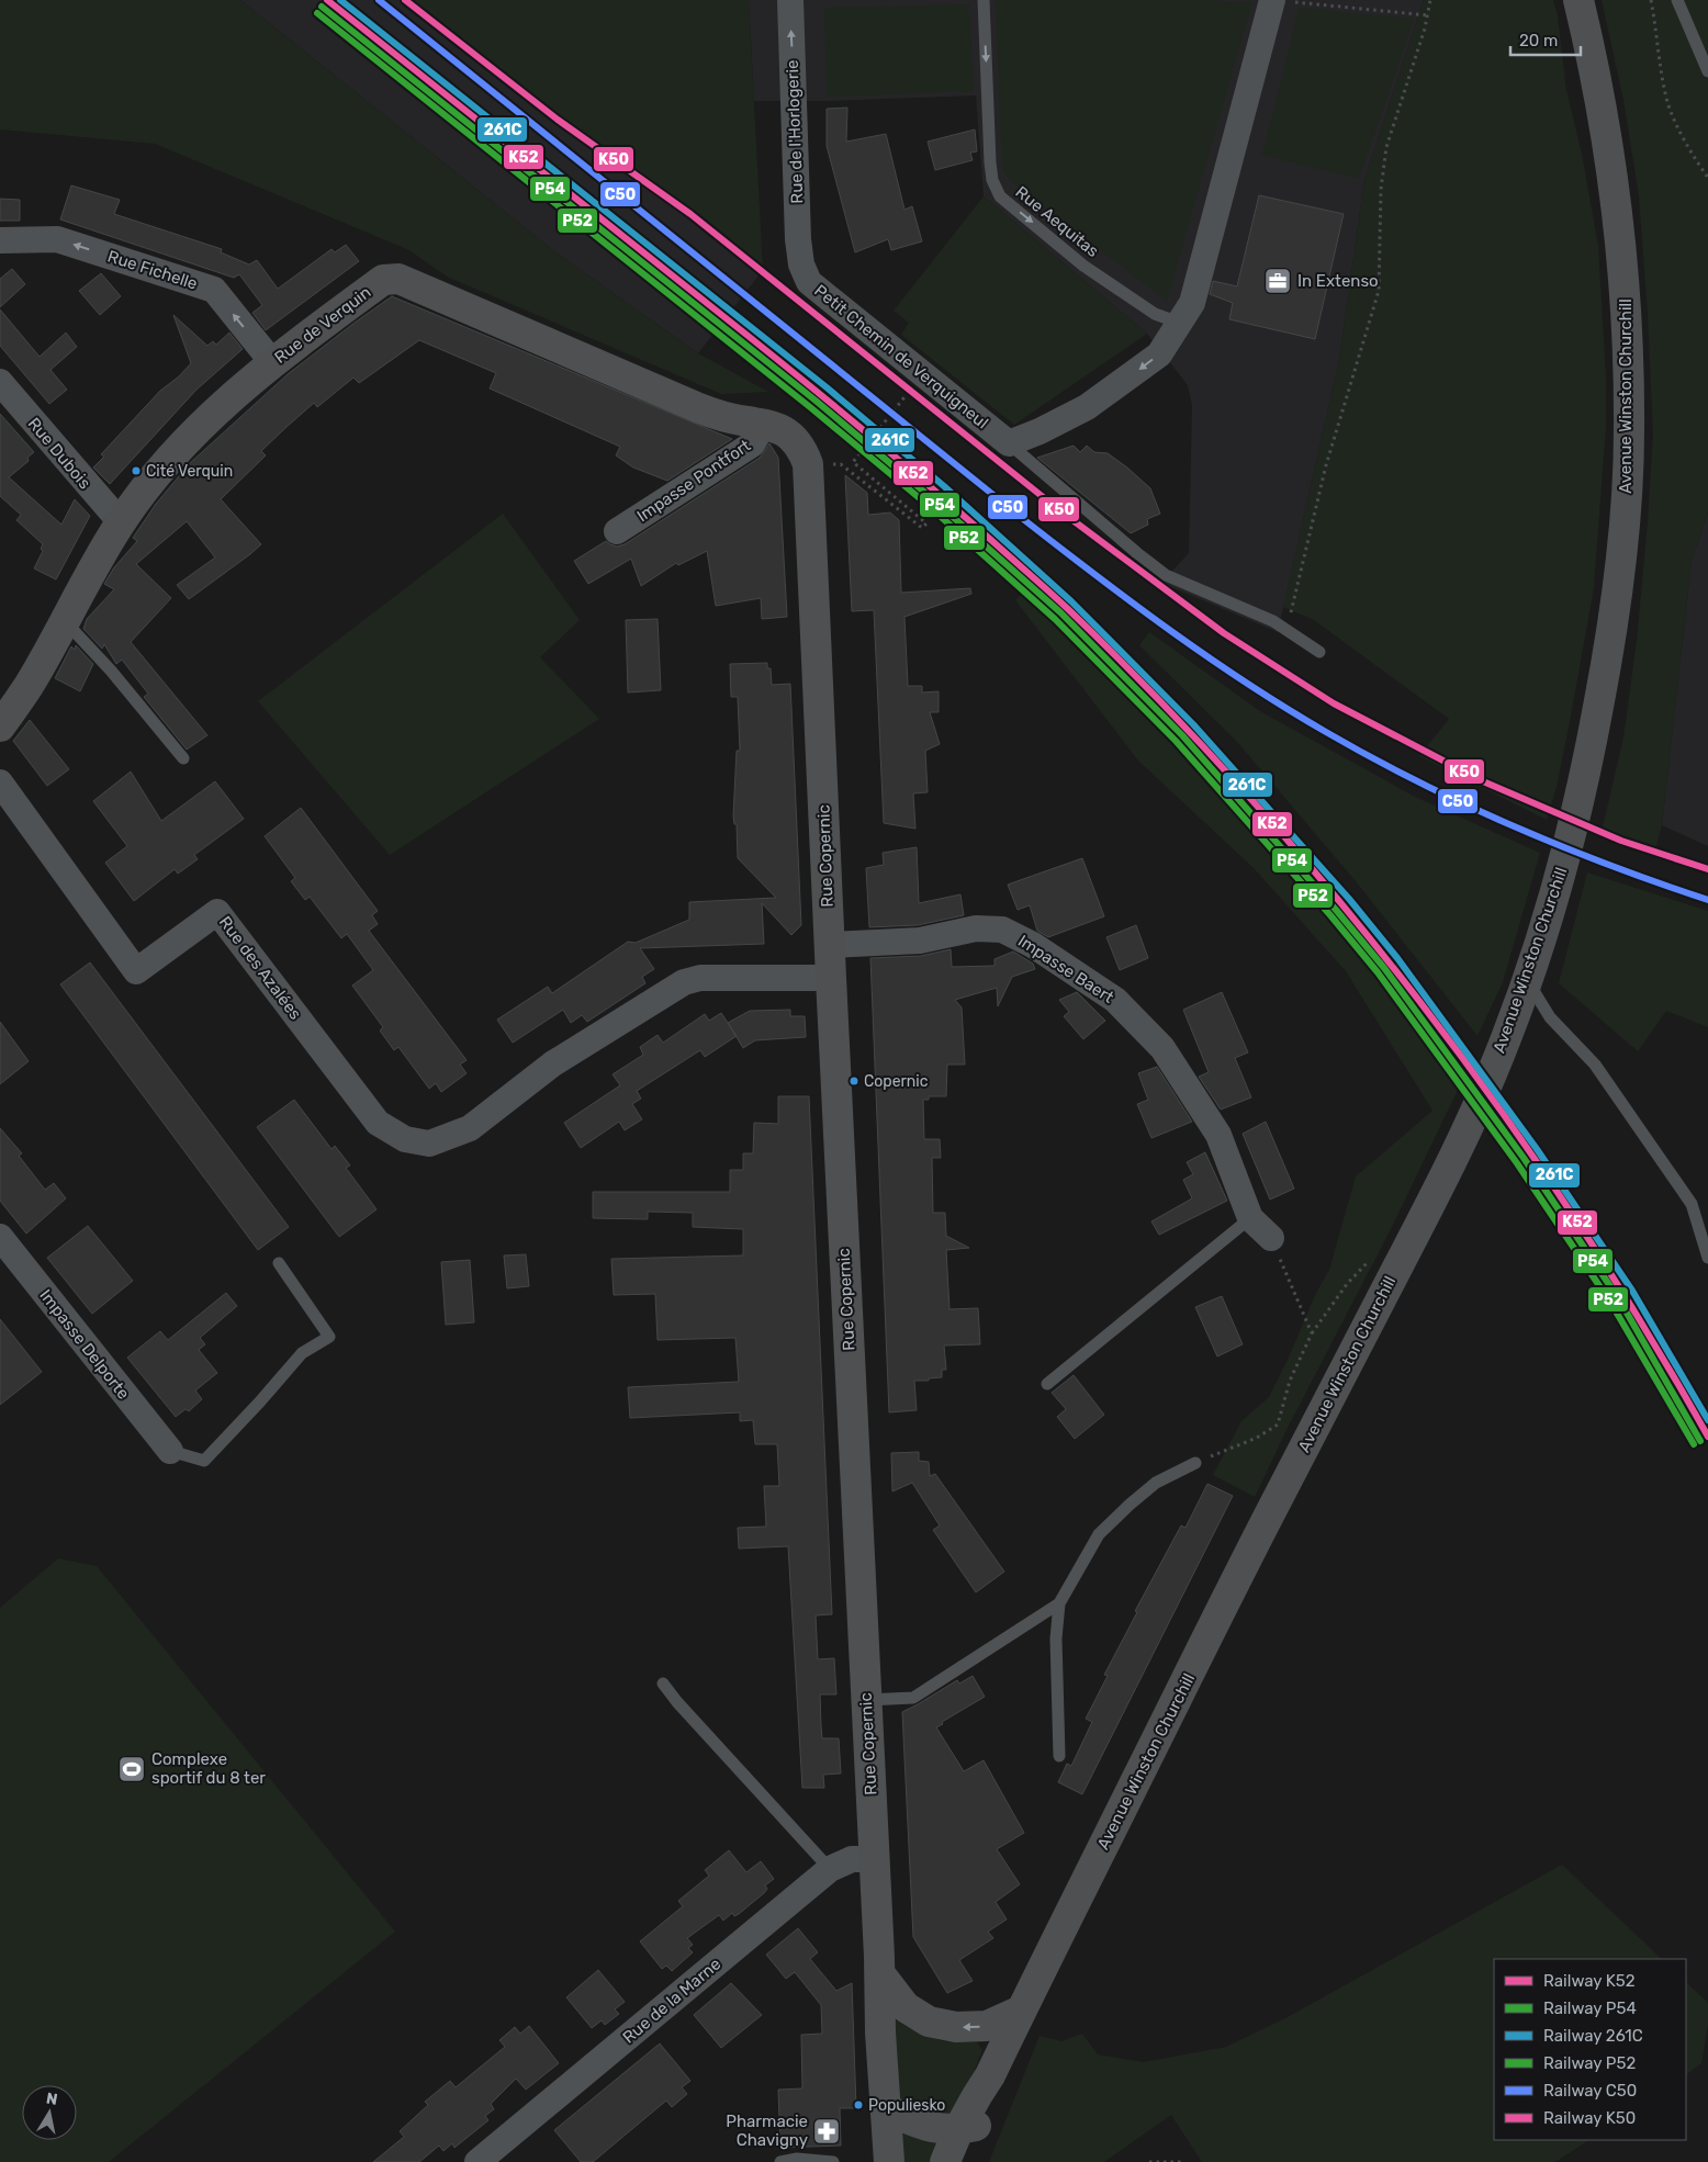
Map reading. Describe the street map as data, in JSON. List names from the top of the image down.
{
  "streets": {
    "street": [
      "Rue de l'Horlogerie",
      "Rue Fichelle",
      "Rue de Verquin",
      "Petit Chemin de Verquigneul",
      "Avenue Winston Churchill",
      "Rue Dubois",
      "Impasse Pontfort",
      "Rue Copernic",
      "Rue des Azalées",
      "Impasse Baert",
      "Impasse Delporte",
      "Rue de la Marne"
    ],
    "lane": ["Rue Aequitas"]
  },
  "crossings": [
    ["Rue de l'Horlogerie", "Petit Chemin de Verquigneul"],
    ["Rue Fichelle", "Rue de Verquin"],
    ["Rue de Verquin", "Rue Dubois"],
    ["Rue de Verquin", "Impasse Pontfort"],
    ["Rue de Verquin", "Rue Copernic"],
    ["Rue Copernic", "Rue des Azalées"],
    ["Rue Copernic", "Impasse Baert"],
    ["Rue Copernic", "Rue de la Marne"]
  ],
  "one_way": ["Rue de l'Horlogerie", "Rue Aequitas", "Rue Fichelle"],
  "places": {
    "office": ["In Extenso"],
    "other": ["Cité Verquin", "Copernic", "Populiesko"],
    "sports": ["Complexe sportif du 8 ter"],
    "pharmacy": ["Pharmacie Chavigny"]
  },
  "lines": [
    "rail line K52",
    "rail line 261C",
    "rail line C50",
    "rail line K50",
    "rail line P54",
    "rail line P52"
  ],
  "legend": [
    "Railway K52",
    "Railway P54",
    "Railway 261C",
    "Railway P52",
    "Railway C50",
    "Railway K50"
  ],
  "scale_bar": "20 m",
  "north": "top"
}
